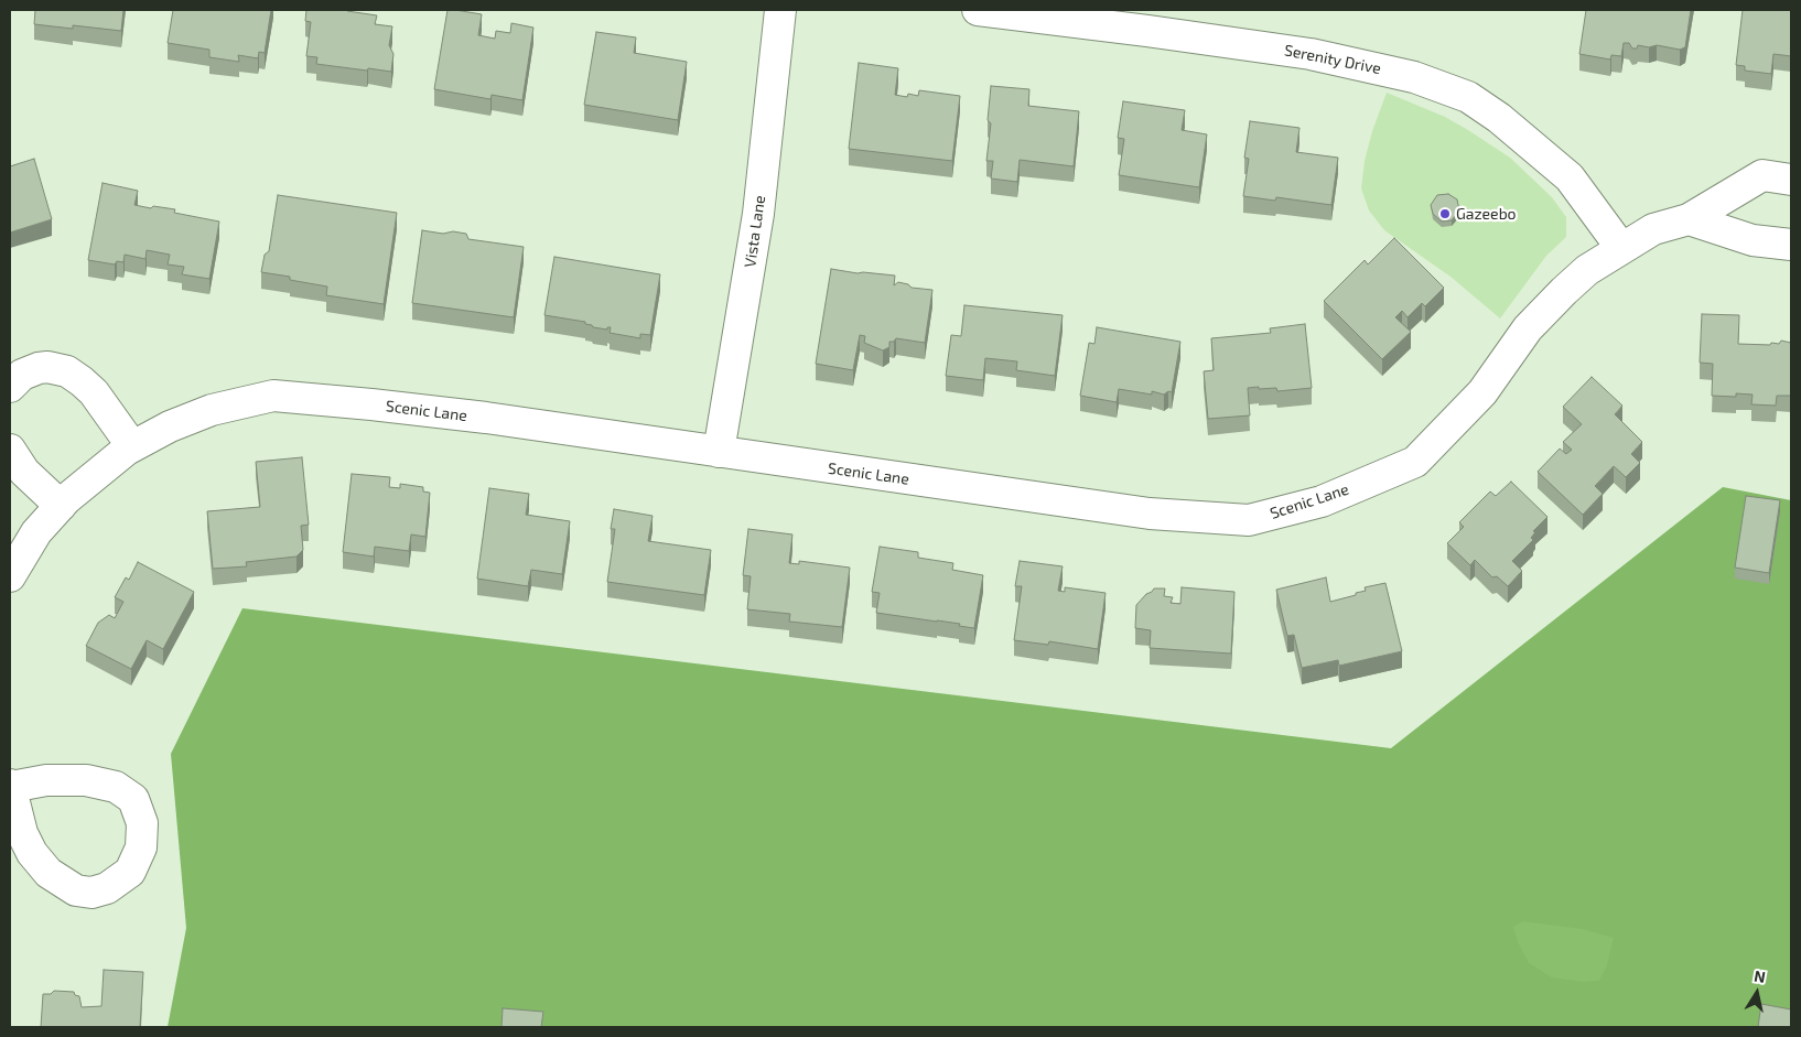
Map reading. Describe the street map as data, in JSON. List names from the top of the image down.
{
  "streets": {
    "street": ["Serenity Drive", "Vista Lane", "Scenic Lane"]
  },
  "crossings": [
    ["Serenity Drive", "Scenic Lane"],
    ["Vista Lane", "Scenic Lane"]
  ],
  "places": ["Gazeebo"],
  "north": "top"
}
